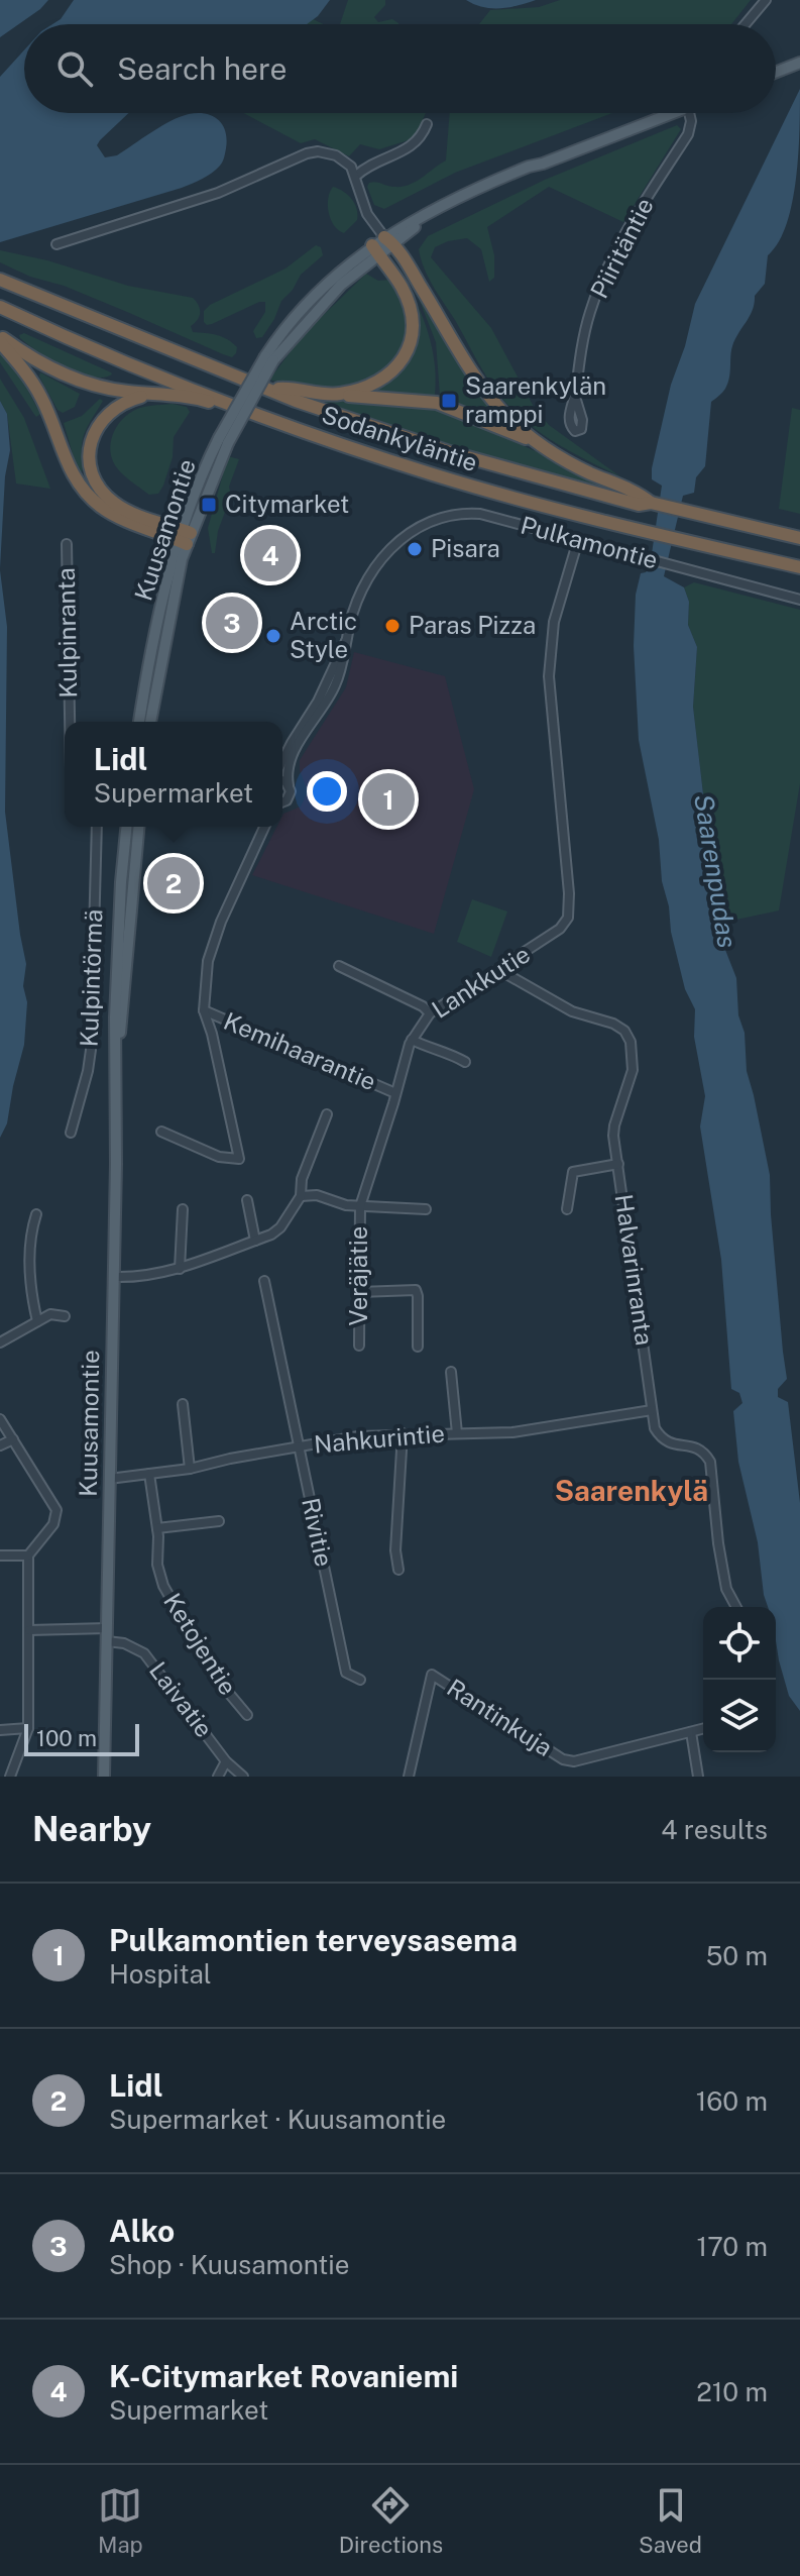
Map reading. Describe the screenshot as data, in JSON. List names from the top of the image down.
{
  "streets": {
    "highway": ["Sodankyläntie"],
    "main road": ["Kuusamontie"],
    "street": [
      "Piiritäntie",
      "Pulkamontie",
      "Kulpinranta",
      "Kulpintörmä",
      "Lankkutie",
      "Kemihaarantie",
      "Halvarinranta",
      "Veräjätie",
      "Nahkurintie",
      "Rivitie",
      "Ketojentie",
      "Laivatie",
      "Rantinkuja"
    ]
  },
  "crossings": [
    ["Sodankyläntie", "Kuusamontie"],
    ["Kuusamontie", "Nahkurintie"],
    ["Kuusamontie", "Laivatie"],
    ["Pulkamontie", "Lankkutie"],
    ["Lankkutie", "Kemihaarantie"],
    ["Lankkutie", "Halvarinranta"],
    ["Lankkutie", "Veräjätie"],
    ["Halvarinranta", "Nahkurintie"],
    ["Nahkurintie", "Rivitie"],
    ["Nahkurintie", "Ketojentie"]
  ],
  "districts": ["Saarenkylä"],
  "water": ["Saarenpudas"],
  "places": {
    "transit": ["Saarenkylän ramppi", "Citymarket"],
    "other": ["Pisara", "Paras Pizza", "Arctic Style"]
  },
  "scale_bar": "100 m",
  "page": {
    "search": "Search here",
    "pins": [
      "4",
      "3",
      "1",
      "2"
    ],
    "popup": ["Lidl", "Supermarket"],
    "scale": "100 m",
    "heading": ["Nearby", "4 results"],
    "list": [
      {
        "mark": "1",
        "name": "Pulkamontien terveysasema",
        "note": "Hospital",
        "value": "50 m"
      },
      {
        "mark": "2",
        "name": "Lidl",
        "note": "Supermarket · Kuusamontie",
        "value": "160 m"
      },
      {
        "mark": "3",
        "name": "Alko",
        "note": "Shop · Kuusamontie",
        "value": "170 m"
      },
      {
        "mark": "4",
        "name": "K-Citymarket Rovaniemi",
        "note": "Supermarket",
        "value": "210 m"
      }
    ],
    "nav": ["Map", "Directions", "Saved"]
  }
}
